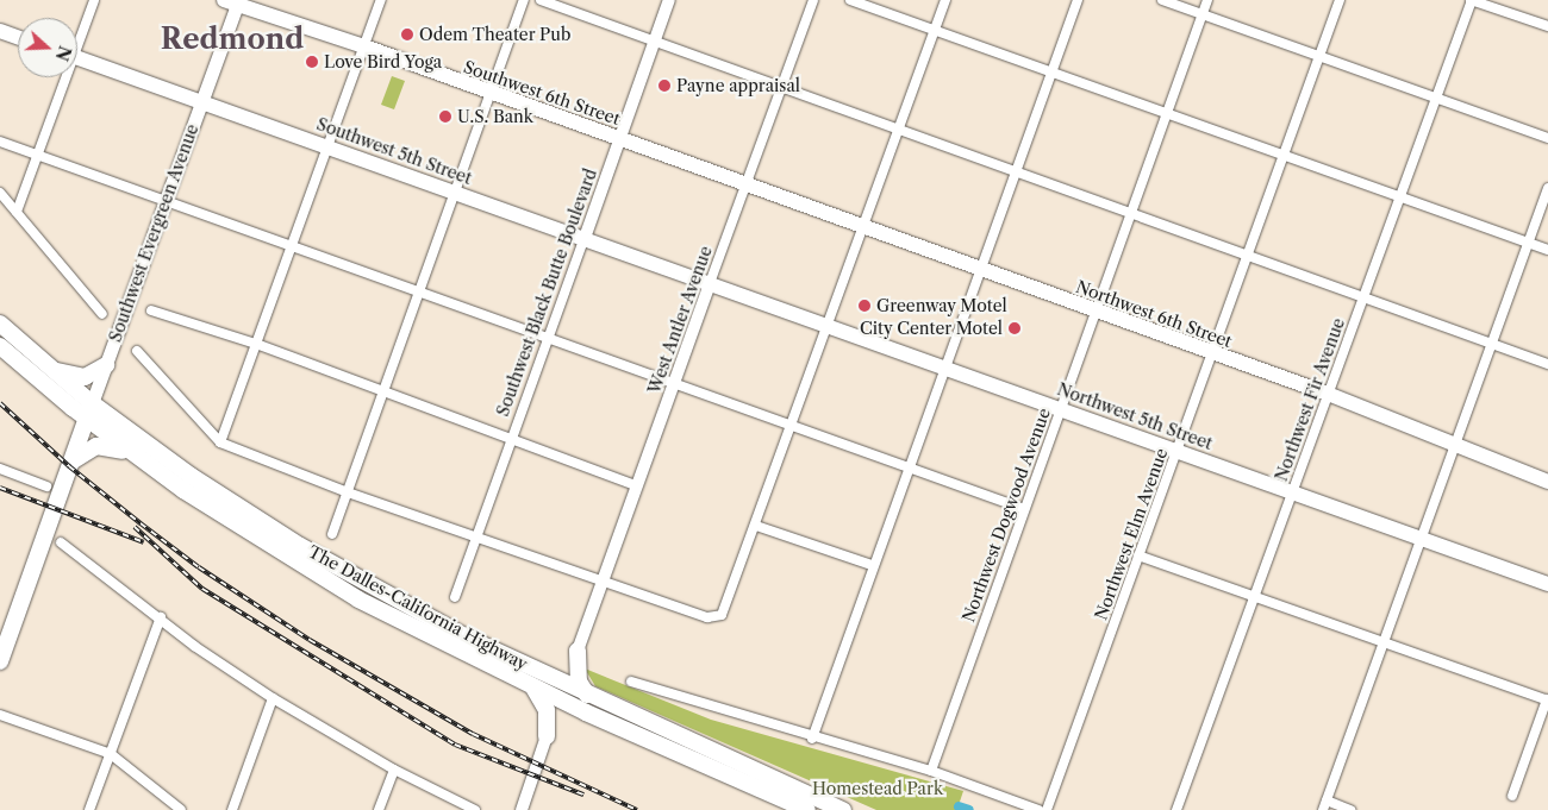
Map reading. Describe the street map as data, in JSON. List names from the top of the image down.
{
  "streets": {
    "highway": ["Southwest Evergreen Avenue", "The Dalles-California Highway"],
    "main road": [
      "Southwest 6th Street",
      "Southwest 5th Street",
      "Northwest 6th Street",
      "Northwest 5th Street"
    ],
    "street": [
      "Southwest Black Butte Boulevard",
      "West Antler Avenue",
      "Northwest Fir Avenue",
      "Northwest Dogwood Avenue",
      "Northwest Elm Avenue"
    ]
  },
  "crossings": [
    ["Southwest 6th Street", "Southwest Evergreen Avenue"],
    ["Southwest 6th Street", "Southwest Black Butte Boulevard"],
    ["Southwest 6th Street", "Northwest 6th Street"],
    ["Southwest 6th Street", "West Antler Avenue"],
    ["Southwest 5th Street", "Southwest Evergreen Avenue"],
    ["Southwest 5th Street", "Southwest Black Butte Boulevard"],
    ["Southwest 5th Street", "West Antler Avenue"],
    ["Southwest 5th Street", "Northwest 5th Street"],
    ["Southwest Evergreen Avenue", "The Dalles-California Highway"],
    ["Northwest 6th Street", "West Antler Avenue"],
    ["Northwest 6th Street", "Northwest Fir Avenue"],
    ["Northwest 6th Street", "Northwest Dogwood Avenue"],
    ["Northwest 6th Street", "Northwest Elm Avenue"],
    ["West Antler Avenue", "Northwest 5th Street"],
    ["Northwest Fir Avenue", "Northwest 5th Street"],
    ["Northwest 5th Street", "Northwest Dogwood Avenue"],
    ["Northwest 5th Street", "Northwest Elm Avenue"]
  ],
  "districts": ["Redmond"],
  "parks": ["Homestead Park"],
  "places": [
    "Odem Theater Pub",
    "Love Bird Yoga",
    "Payne appraisal",
    "U.S. Bank",
    "Greenway Motel",
    "City Center Motel"
  ],
  "north": "right"
}
